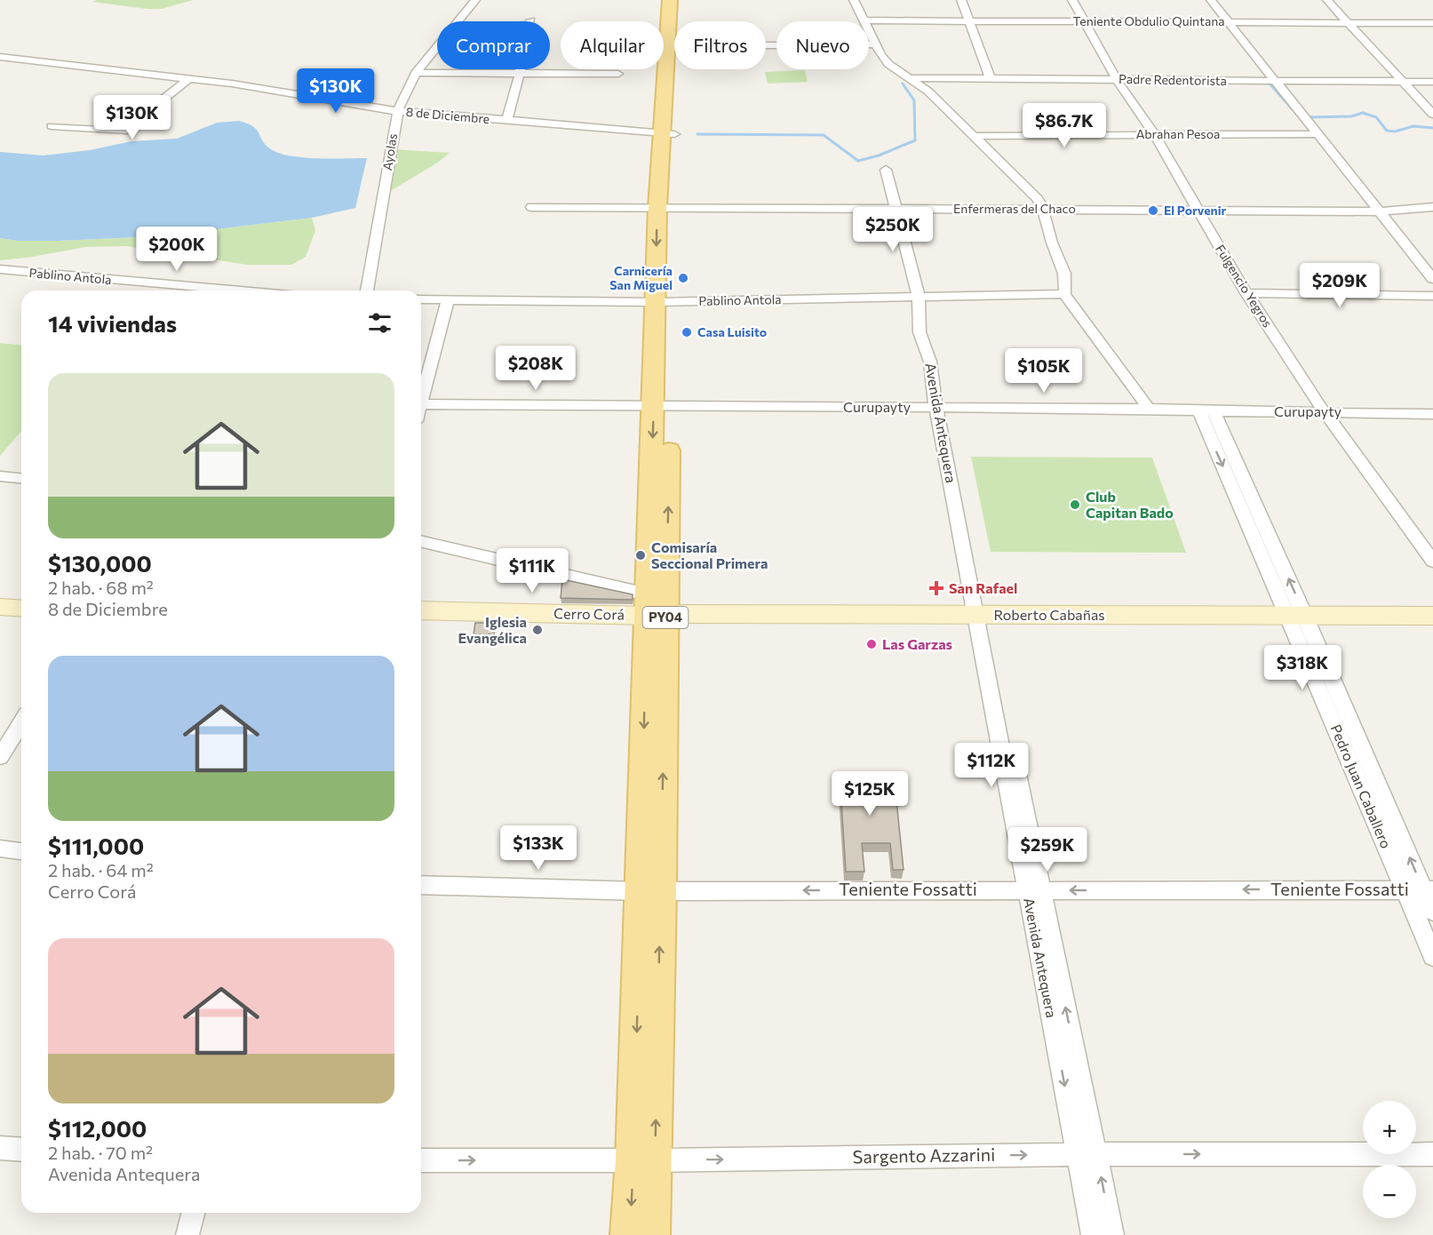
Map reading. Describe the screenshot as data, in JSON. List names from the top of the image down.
{
  "streets": {
    "main road": ["Cerro Corá", "Roberto Cabañas", "PY04"],
    "street": [
      "Teniente Obdulio Quintana",
      "Padre Redentorista",
      "8 de Diciembre",
      "Abrahan Pesoa",
      "Ayolas",
      "Enfermeras del Chaco",
      "Pablino Antola",
      "Fulgencio Yegros",
      "Curupayty",
      "Avenida Antequera",
      "Pedro Juan Caballero",
      "Teniente Fossatti",
      "Sargento Azzarini"
    ]
  },
  "crossings": [
    ["Teniente Obdulio Quintana", "Fulgencio Yegros"],
    ["Padre Redentorista", "Fulgencio Yegros"],
    ["8 de Diciembre", "Ayolas"],
    ["8 de Diciembre", "PY04"],
    ["Abrahan Pesoa", "Fulgencio Yegros"],
    ["Enfermeras del Chaco", "Fulgencio Yegros"],
    ["Enfermeras del Chaco", "Avenida Antequera"],
    ["Enfermeras del Chaco", "PY04"],
    ["Pablino Antola", "Avenida Antequera"],
    ["Pablino Antola", "PY04"],
    ["Fulgencio Yegros", "Curupayty"],
    ["Curupayty", "Avenida Antequera"],
    ["Curupayty", "PY04"],
    ["Curupayty", "Pedro Juan Caballero"],
    ["Avenida Antequera", "Roberto Cabañas"],
    ["Avenida Antequera", "Teniente Fossatti"],
    ["Avenida Antequera", "Sargento Azzarini"],
    ["Cerro Corá", "Roberto Cabañas"],
    ["Cerro Corá", "PY04"],
    ["Roberto Cabañas", "PY04"],
    ["Roberto Cabañas", "Pedro Juan Caballero"],
    ["PY04", "Teniente Fossatti"],
    ["PY04", "Sargento Azzarini"],
    ["Pedro Juan Caballero", "Teniente Fossatti"]
  ],
  "one_way": ["Teniente Fossatti", "Sargento Azzarini"],
  "places": {
    "other": [
      "El Porvenir",
      "Carnicería San Miguel",
      "Casa Luisito",
      "Club Capitan Bado",
      "Comisaría Seccional Primera",
      "Iglesia Evangélica",
      "Las Garzas"
    ],
    "health": ["San Rafael"]
  },
  "page": {
    "chip": [
      "Comprar",
      "Alquilar",
      "Filtros",
      "Nuevo"
    ],
    "price": [
      "$130K",
      "$130K",
      "$86.7K",
      "$250K",
      "$200K",
      "$209K",
      "$208K",
      "$105K",
      "$111K",
      "$318K",
      "$112K",
      "$125K",
      "$133K",
      "$259K"
    ],
    "heading": "14 viviendas",
    "list": [
      {
        "name": "$130,000",
        "note": "2 hab. · 68 m² · 8 de Diciembre"
      },
      {
        "name": "$111,000",
        "note": "2 hab. · 64 m² · Cerro Corá"
      },
      {
        "name": "$112,000",
        "note": "2 hab. · 70 m² · Avenida Antequera"
      }
    ],
    "map_buttons": ["+", "−"]
  }
}
